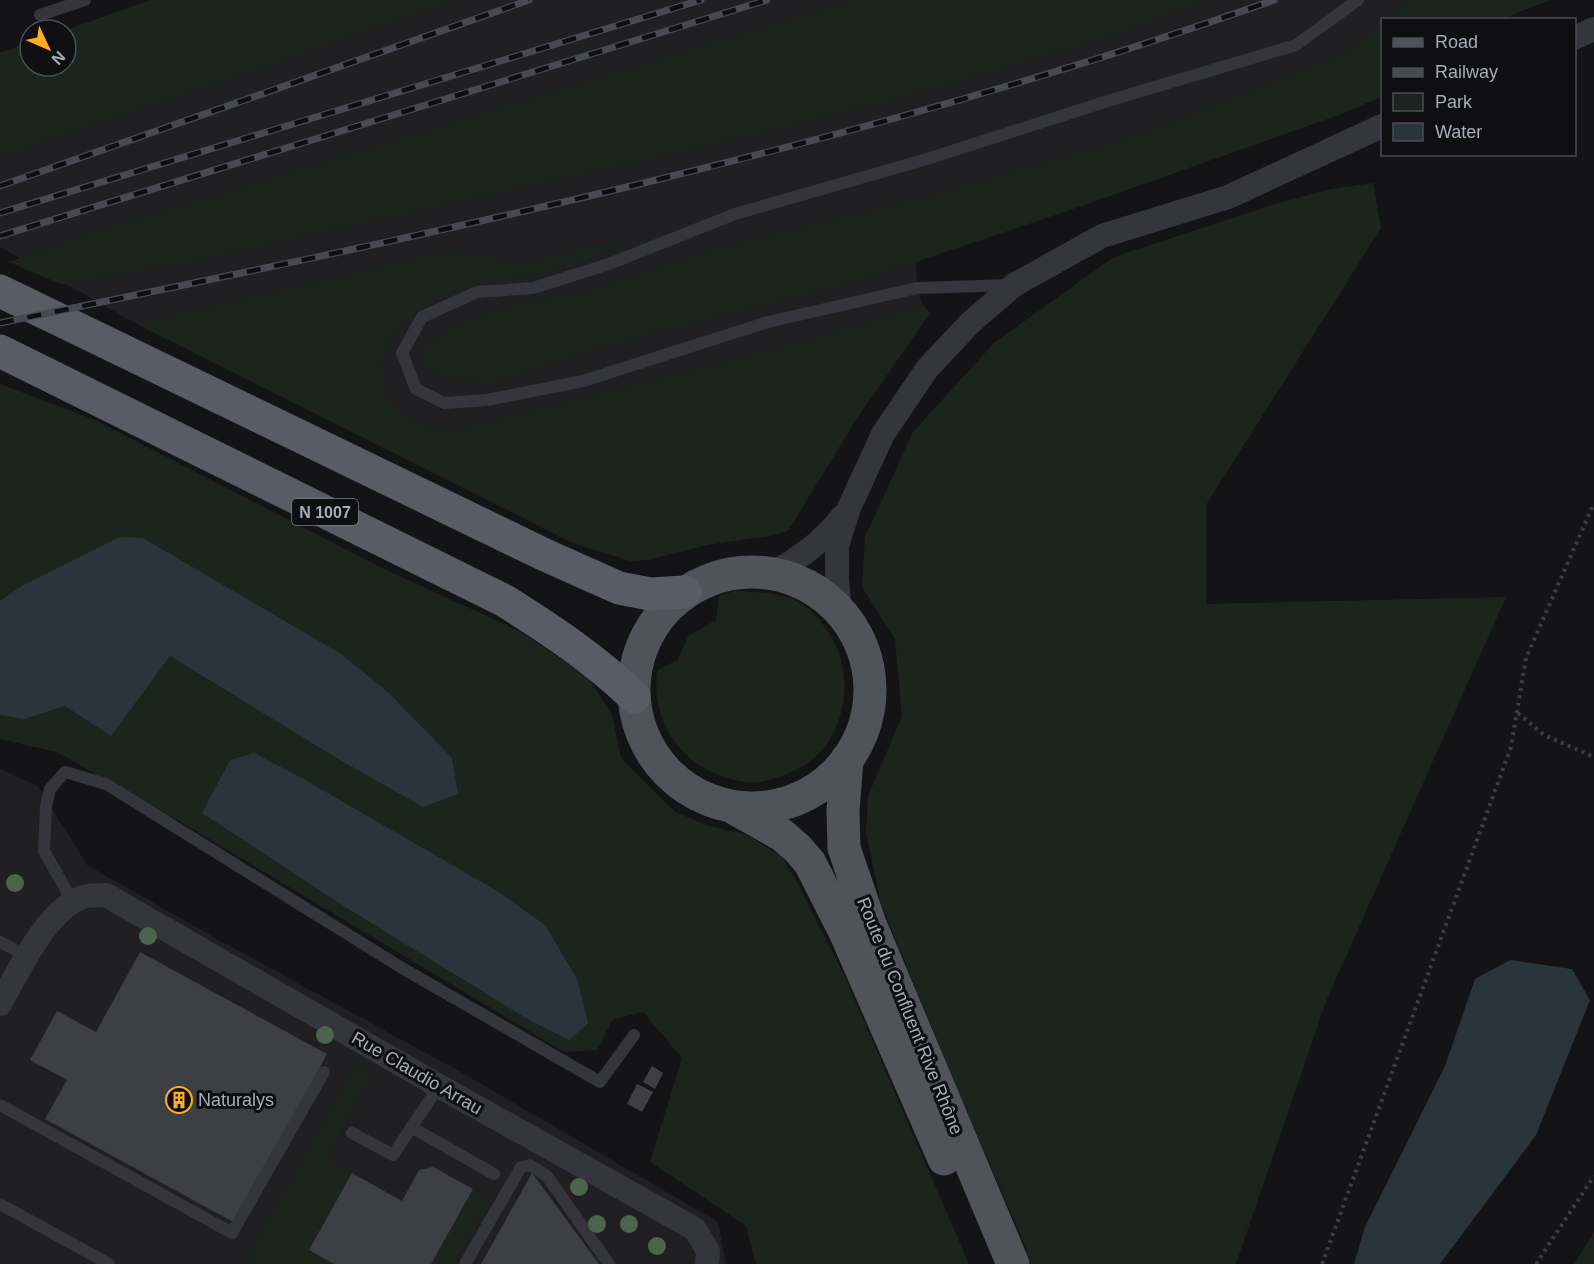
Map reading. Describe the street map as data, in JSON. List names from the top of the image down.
{
  "streets": {
    "highway": ["N 1007"],
    "main road": ["Route du Confluent Rive Rhône"],
    "street": ["Rue Claudio Arrau"]
  },
  "places": {
    "building": ["Naturalys"]
  },
  "legend": [
    "Road",
    "Railway",
    "Park",
    "Water"
  ],
  "north": "bottom right"
}
